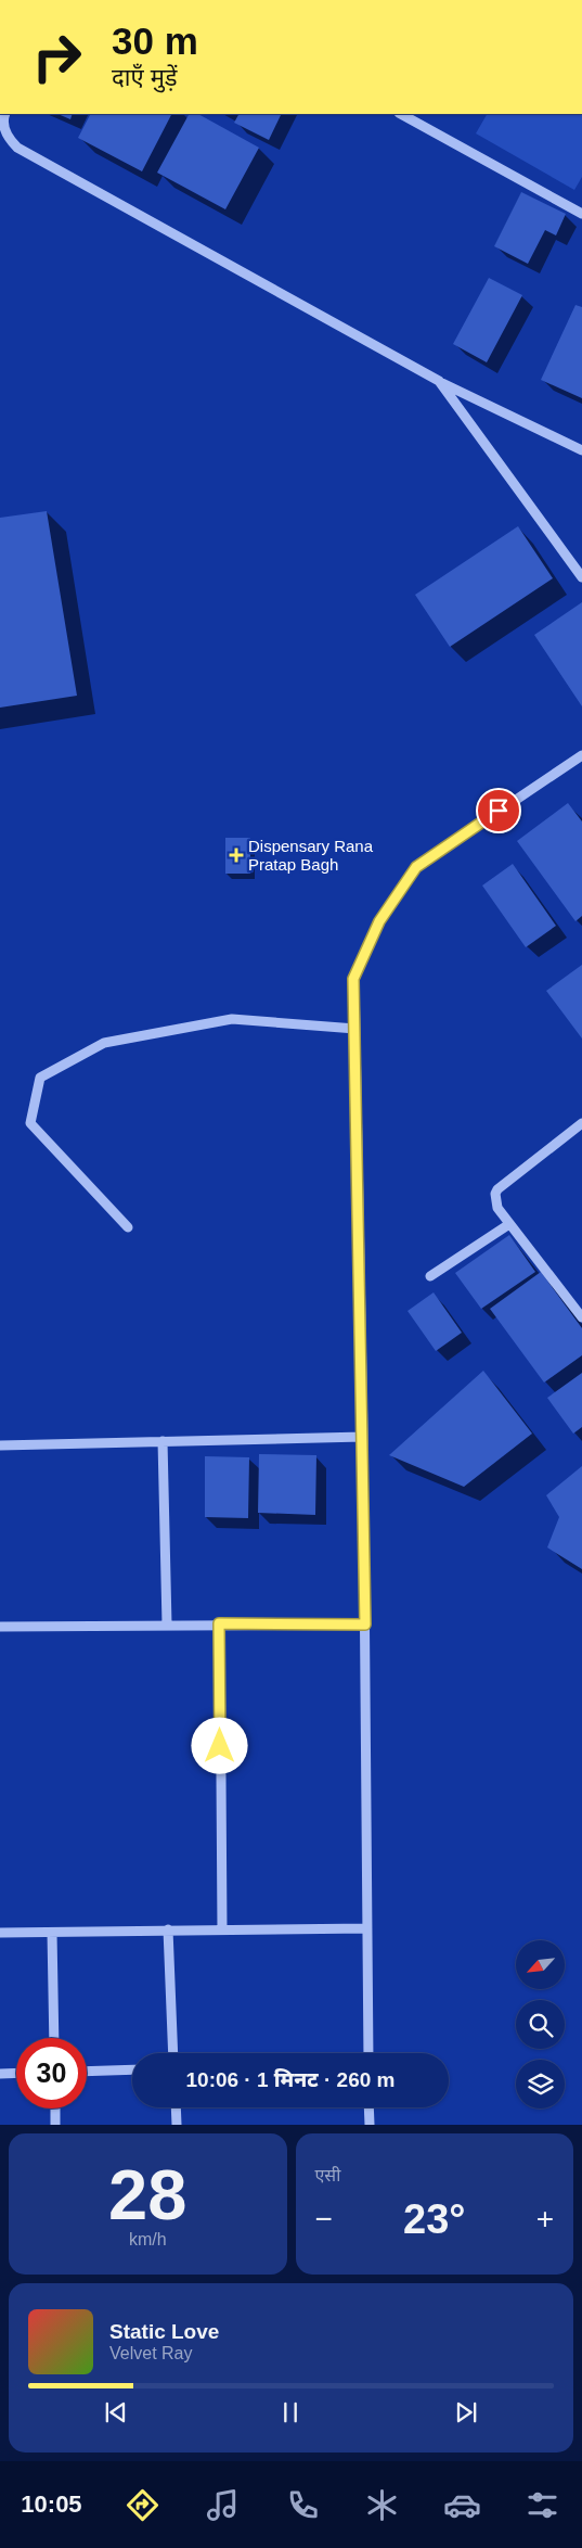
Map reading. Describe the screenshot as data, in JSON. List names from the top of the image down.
{
  "places": {
    "health": ["Dispensary Rana Pratap Bagh"]
  },
  "north": "bottom left",
  "page": {
    "turn": ["30 m", "दाएँ मुड़ें"],
    "limit": "30",
    "trip": "10:06 · 1 मिनट · 260 m",
    "tile": [
      ["28", "km/h"],
      "एसी"
    ],
    "heat": ["−", "23°", "+"],
    "song": ["Static Love", "Velvet Ray"],
    "tabs": "10:05"
  }
}
